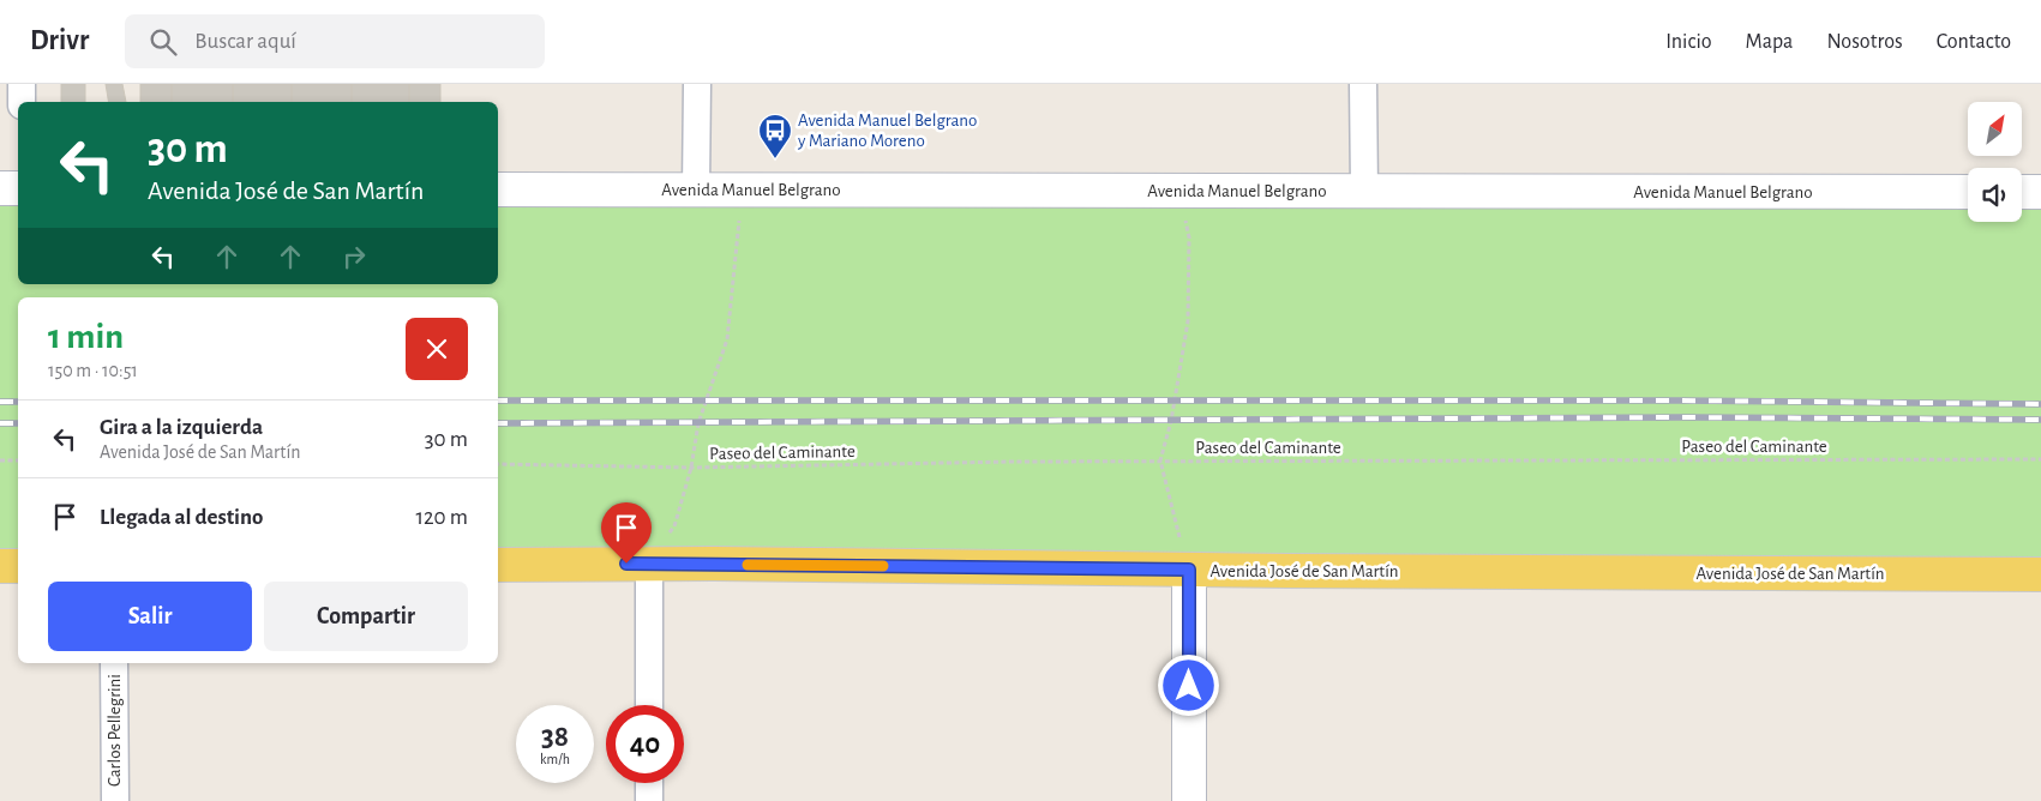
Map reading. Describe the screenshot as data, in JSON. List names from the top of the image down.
{
  "streets": {
    "main road": ["Avenida Manuel Belgrano", "Avenida José de San Martín"],
    "street": ["Carlos Pellegrini"],
    "path": ["Paseo del Caminante"]
  },
  "places": {
    "bus stop": ["Avenida Manuel Belgrano y Mariano Moreno"]
  },
  "north": "top right",
  "page": {
    "header": "Drivr",
    "search": "Buscar aquí",
    "nav": [
      "Inicio",
      "Mapa",
      "Nosotros",
      "Contacto"
    ],
    "turn": ["30 m", "Avenida José de San Martín"],
    "heading": ["1 min", "150 m · 10:51"],
    "list": [
      {
        "name": "Gira a la izquierda",
        "note": "Avenida José de San Martín",
        "value": "30 m"
      },
      {
        "name": "Llegada al destino",
        "value": "120 m"
      }
    ],
    "buttons": ["Salir", "Compartir"],
    "speed": "38 km/h",
    "limit": "40"
  }
}
